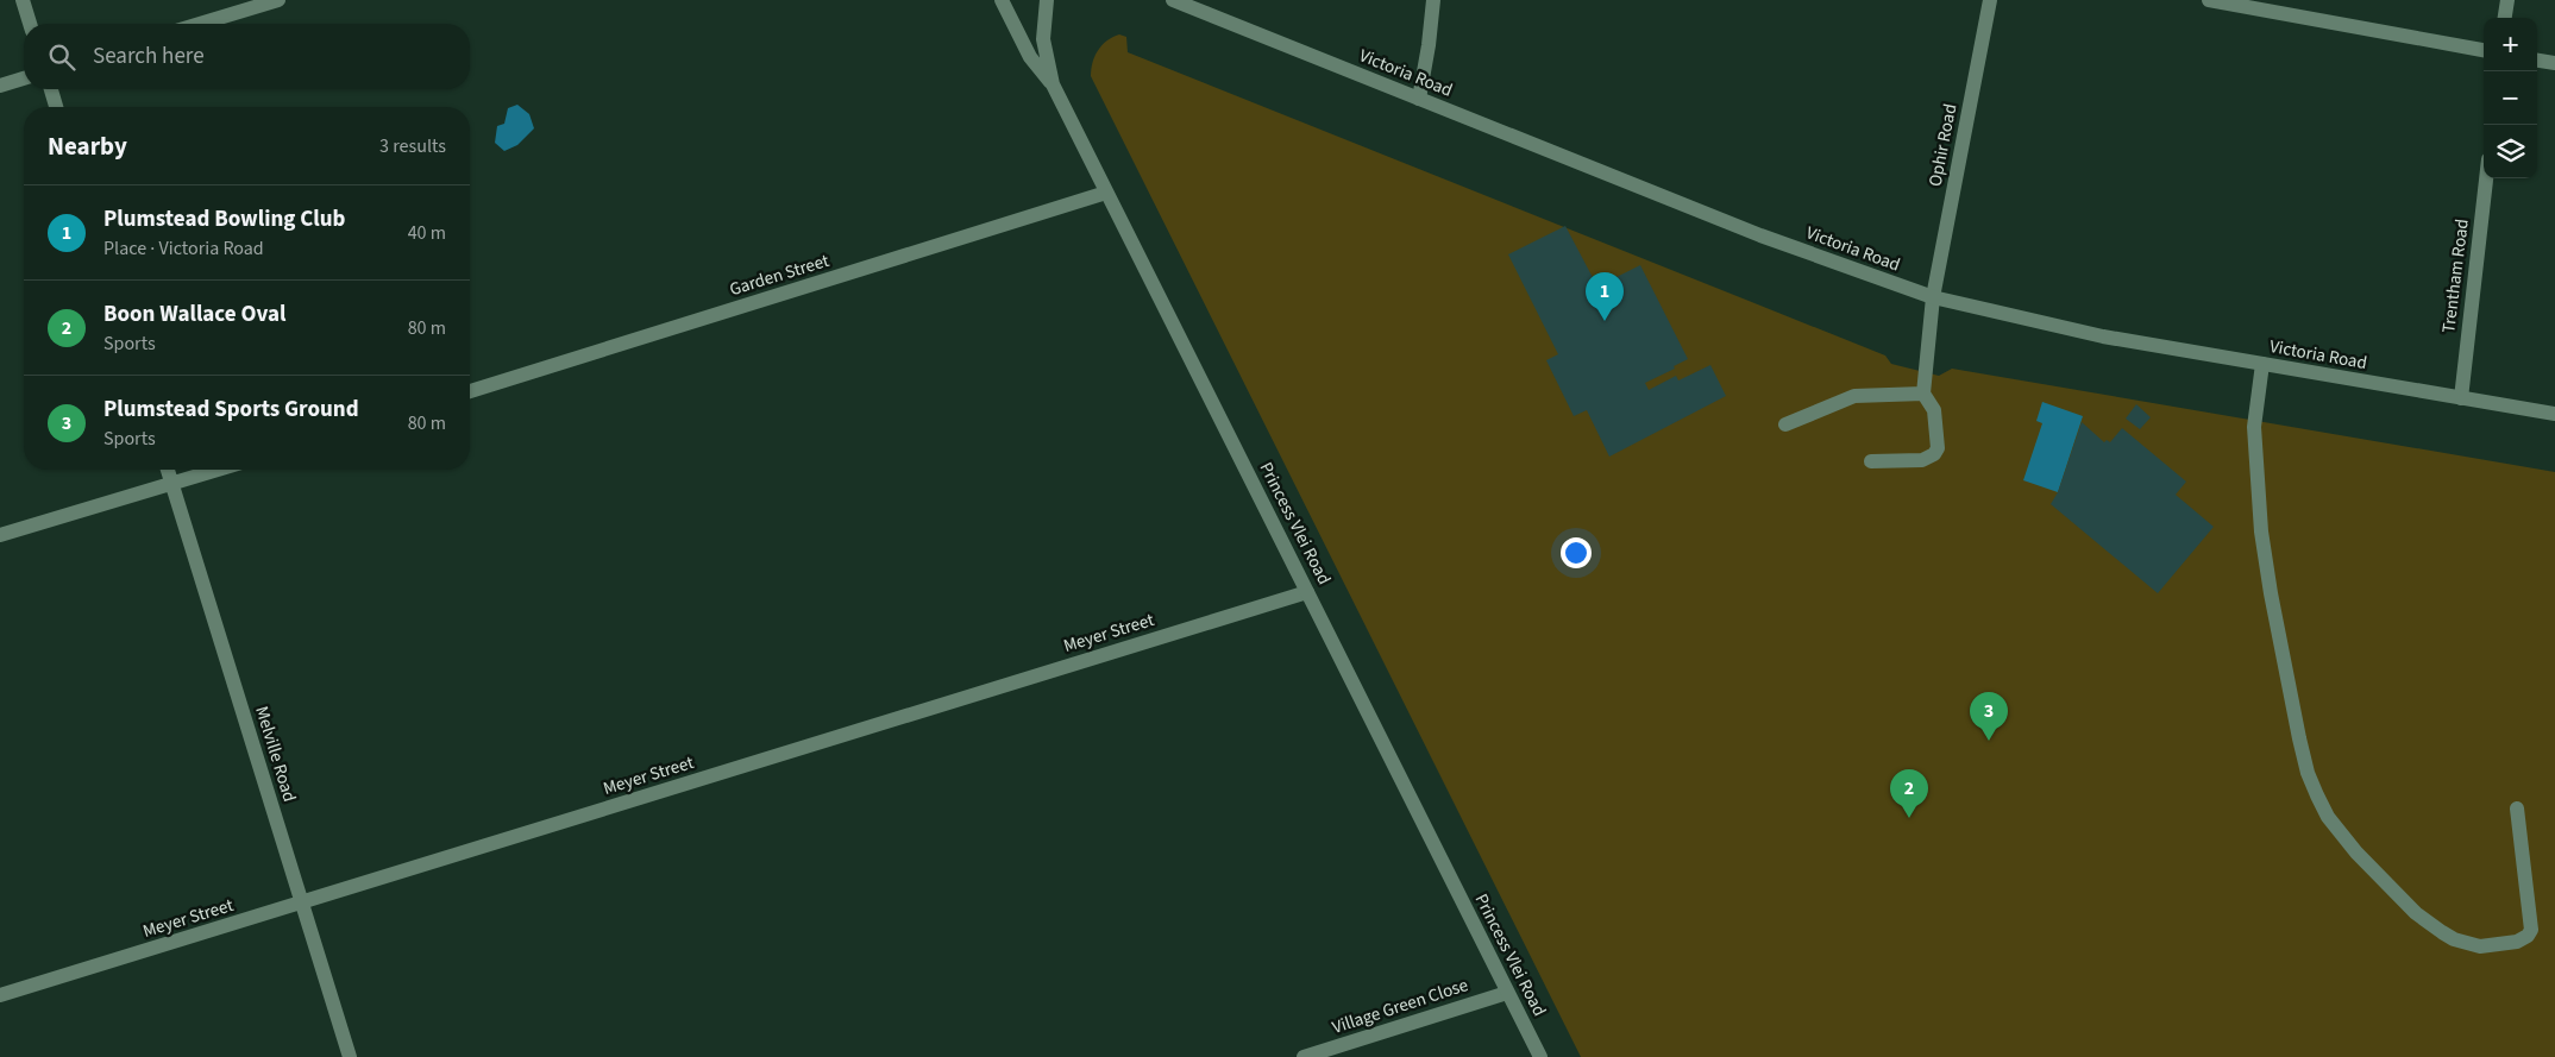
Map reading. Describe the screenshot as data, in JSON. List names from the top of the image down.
{
  "streets": {
    "street": [
      "Victoria Road",
      "Ophir Road",
      "Garden Street",
      "Trentham Road",
      "Princess Vlei Road",
      "Meyer Street",
      "Melville Road",
      "Village Green Close"
    ]
  },
  "crossings": [
    ["Victoria Road", "Ophir Road"],
    ["Victoria Road", "Trentham Road"],
    ["Garden Street", "Princess Vlei Road"],
    ["Princess Vlei Road", "Meyer Street"],
    ["Princess Vlei Road", "Village Green Close"],
    ["Meyer Street", "Melville Road"]
  ],
  "page": {
    "map_buttons": ["+", "−"],
    "search": "Search here",
    "heading": ["Nearby", "3 results"],
    "list": [
      {
        "mark": "1",
        "name": "Plumstead Bowling Club",
        "note": "Place · Victoria Road",
        "value": "40 m"
      },
      {
        "mark": "2",
        "name": "Boon Wallace Oval",
        "note": "Sports",
        "value": "80 m"
      },
      {
        "mark": "3",
        "name": "Plumstead Sports Ground",
        "note": "Sports",
        "value": "80 m"
      }
    ],
    "pins": ["1", "3", "2"]
  }
}
